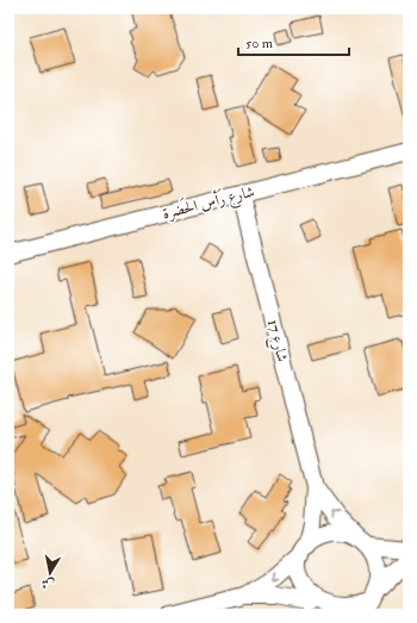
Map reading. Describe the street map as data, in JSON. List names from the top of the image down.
{
  "streets": {
    "street": ["شارع رَأس الحَضرة", "شارع 17"]
  },
  "crossings": [
    ["شارع رَأس الحَضرة", "شارع 17"]
  ],
  "scale_bar": "50 m",
  "north": "bottom"
}
